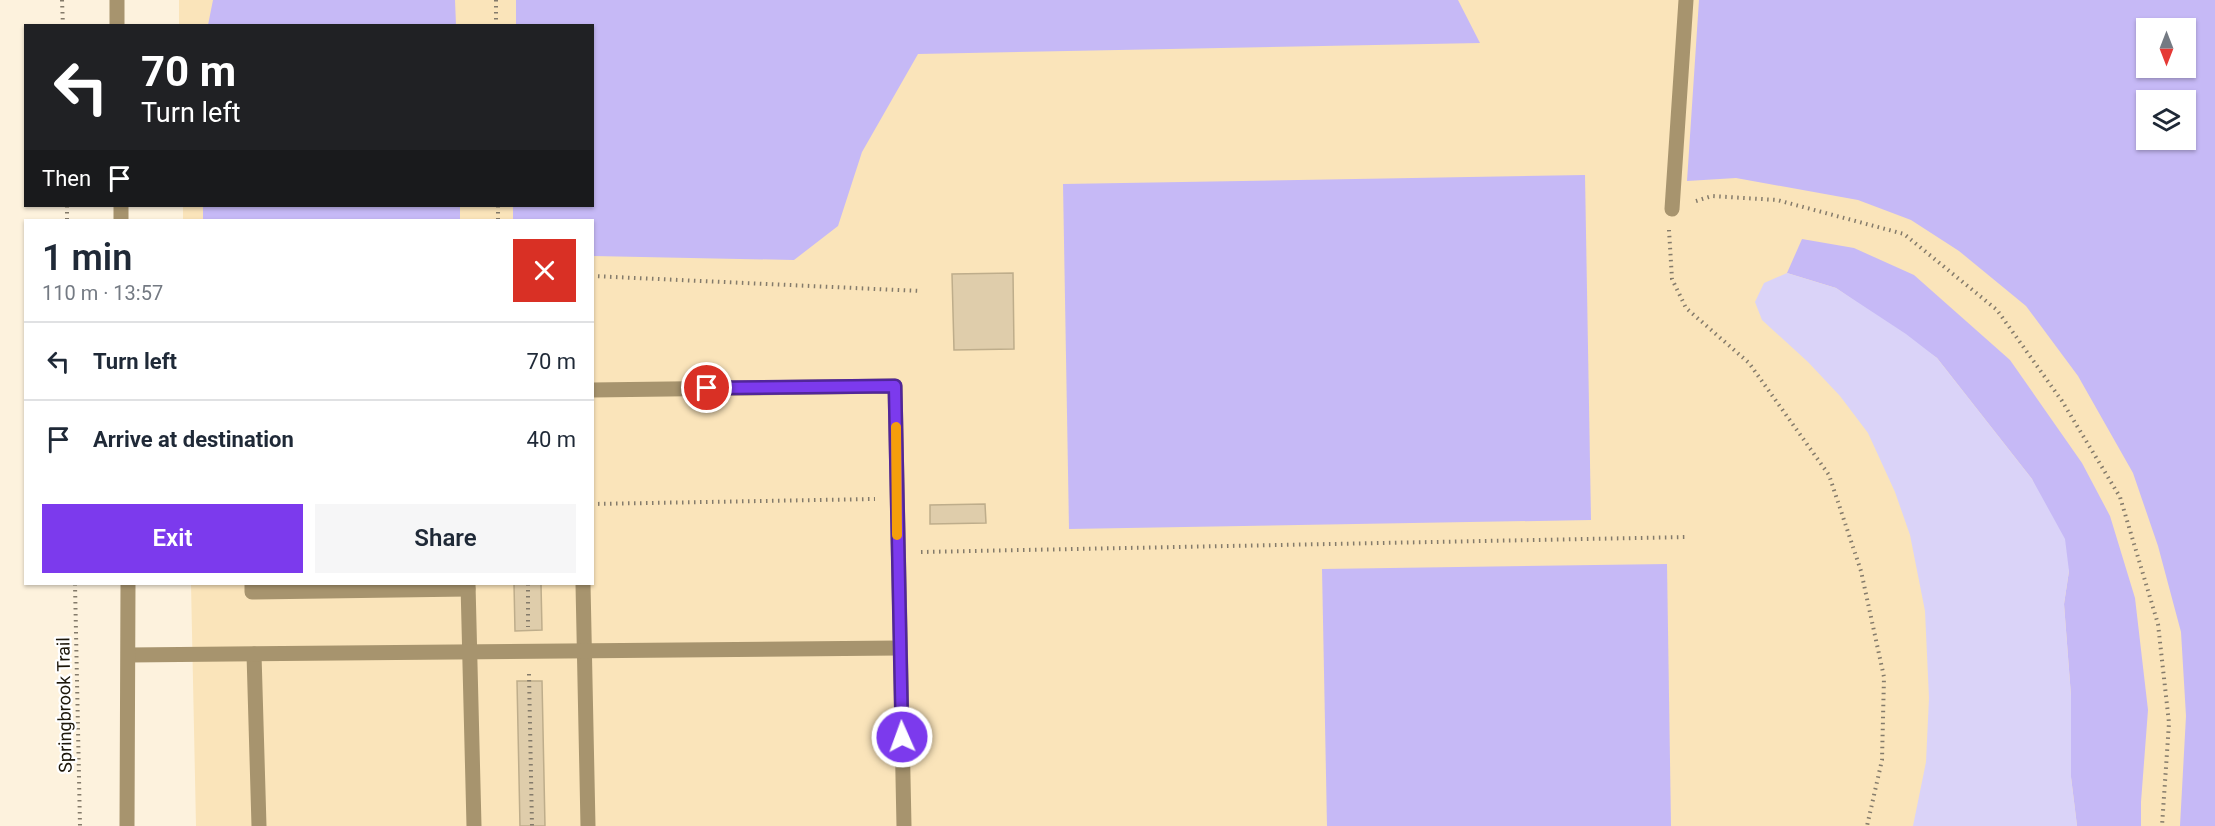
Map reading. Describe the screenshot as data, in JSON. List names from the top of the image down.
{
  "streets": {
    "path": ["Springbrook Trail"]
  },
  "north": "bottom",
  "page": {
    "turn": ["70 m", "Turn left"],
    "then": "Then",
    "heading": ["1 min", "110 m · 13:57"],
    "list": [
      {
        "name": "Turn left",
        "value": "70 m"
      },
      {
        "name": "Arrive at destination",
        "value": "40 m"
      }
    ],
    "buttons": ["Exit", "Share"]
  }
}
